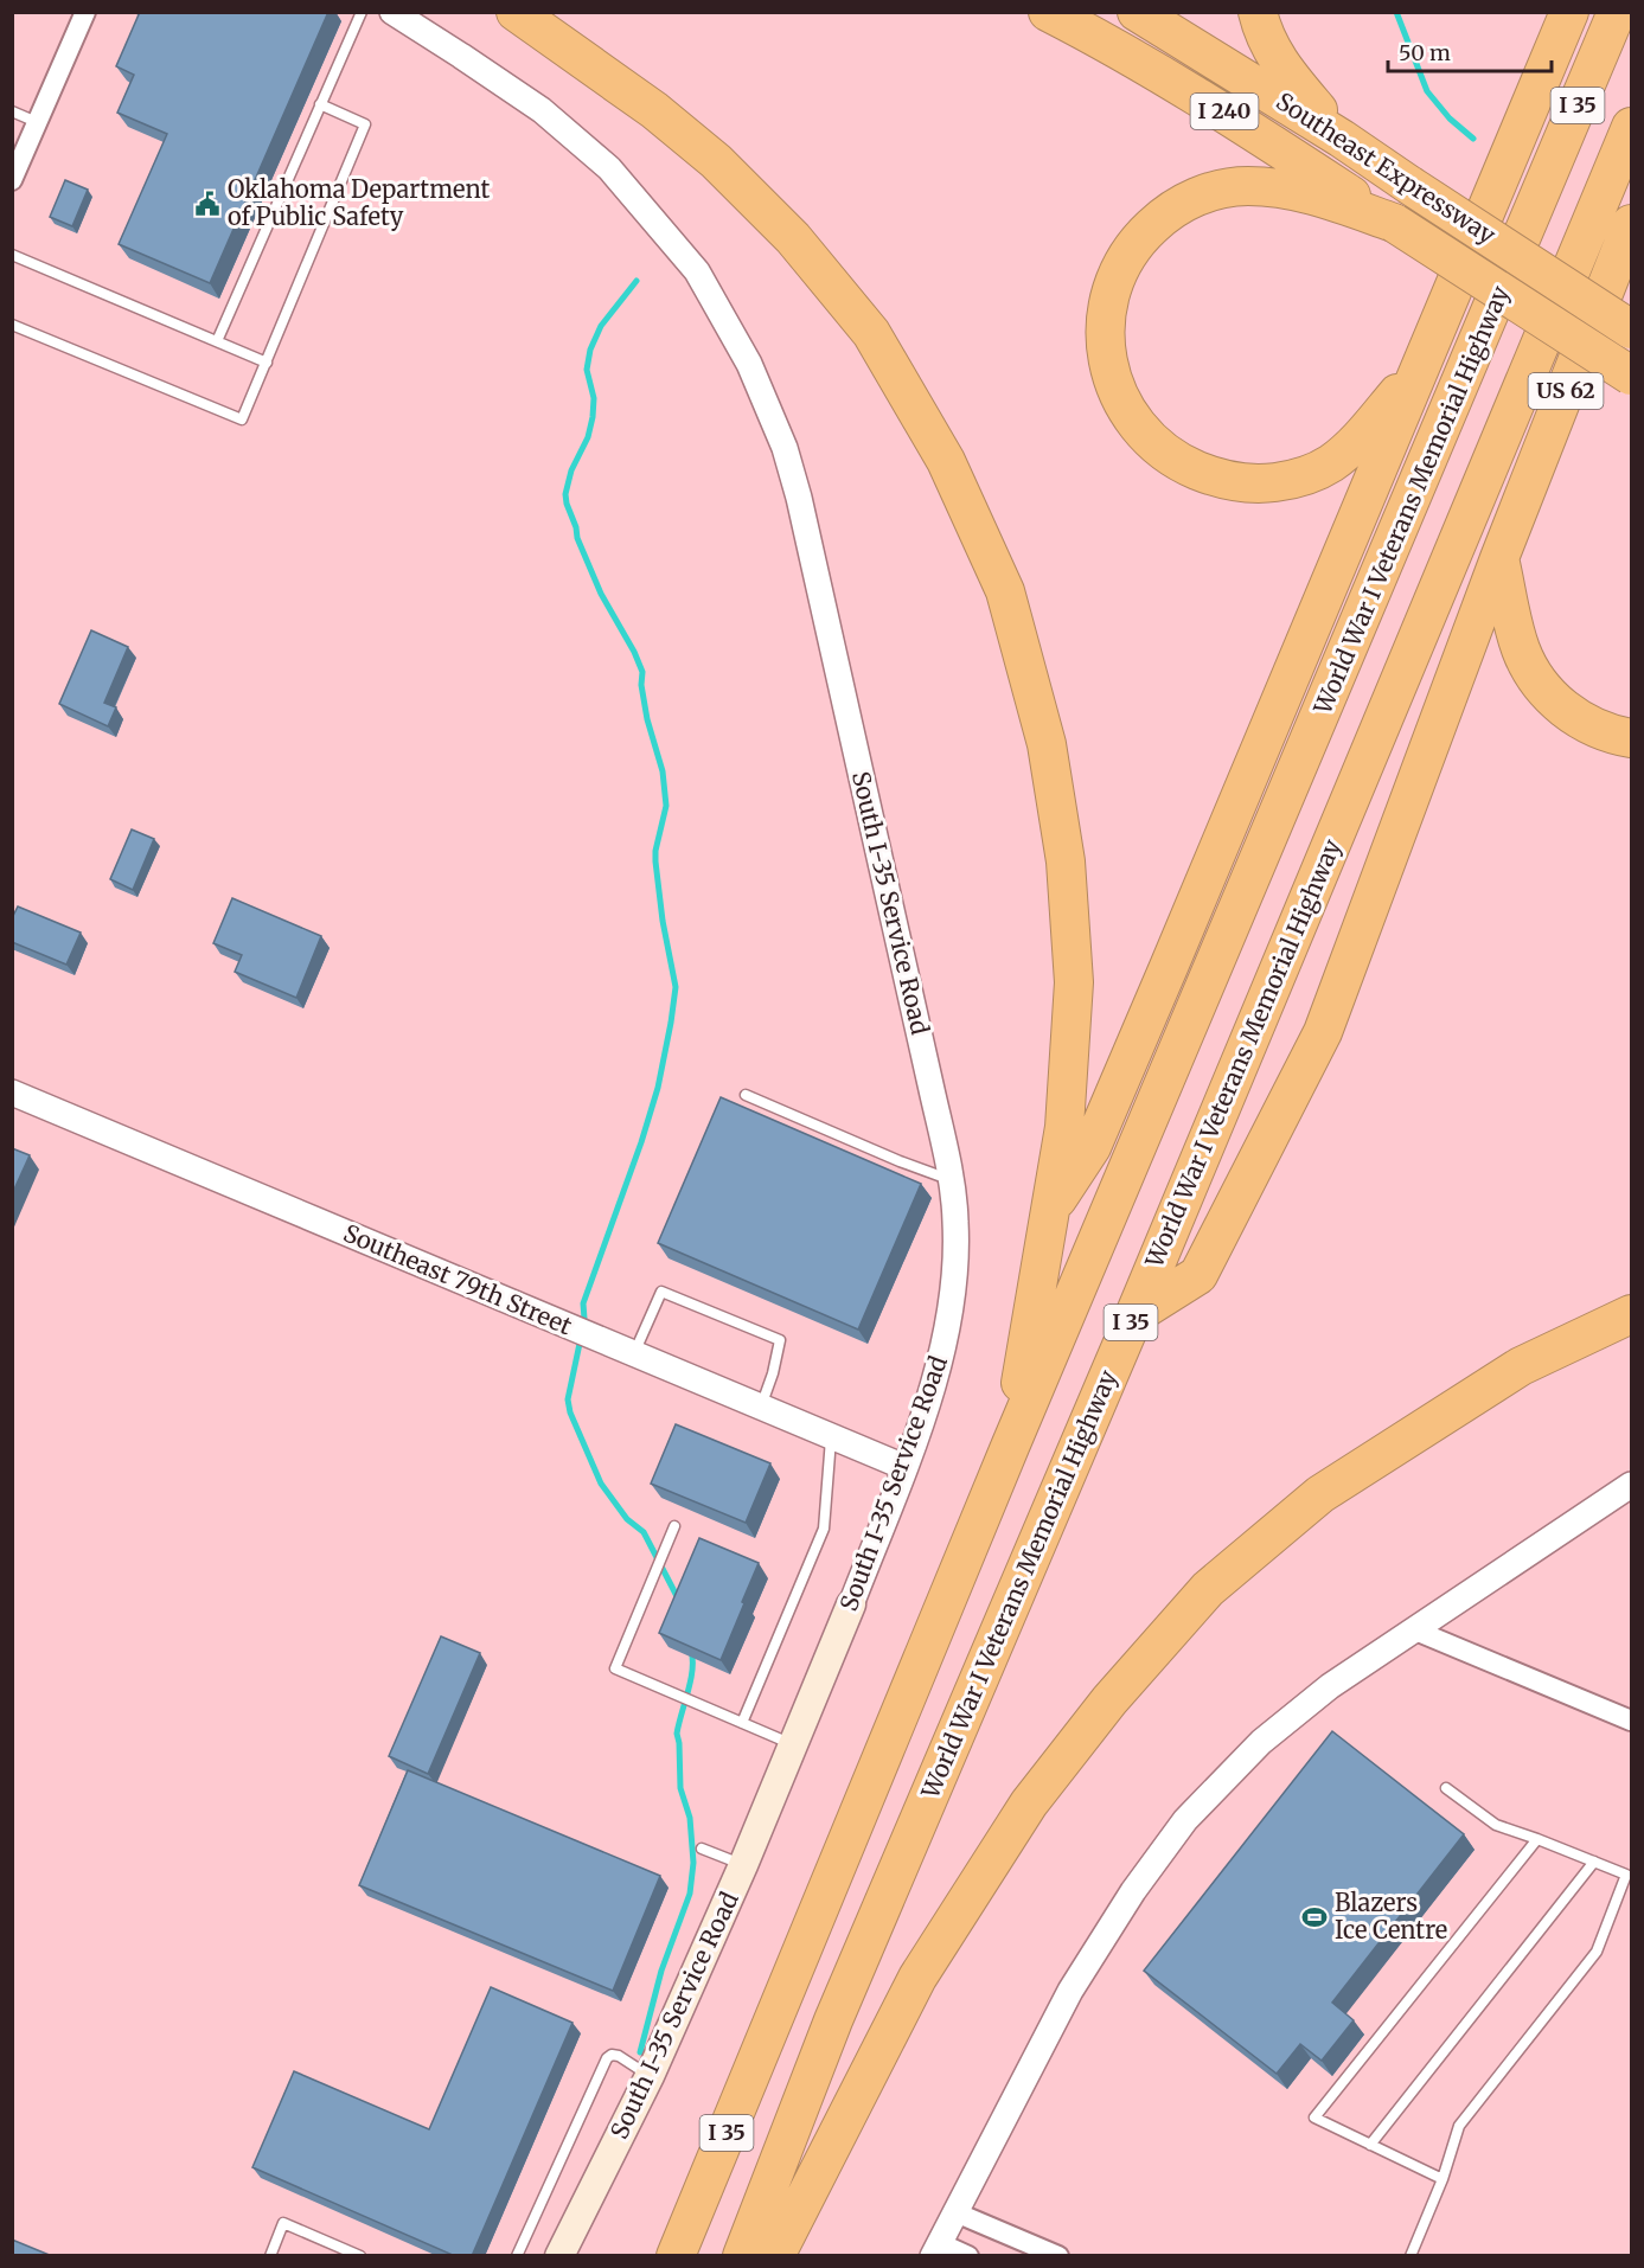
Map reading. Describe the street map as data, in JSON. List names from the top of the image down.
{
  "streets": {
    "highway": [
      "I 35",
      "I 240",
      "Southeast Expressway",
      "US 62",
      "World War I Veterans Memorial Highway"
    ],
    "main road": ["South I-35 Service Road"],
    "street": ["Southeast 79th Street"]
  },
  "crossings": [
    ["South I-35 Service Road", "Southeast 79th Street"]
  ],
  "places": {
    "public building": ["Oklahoma Department of Public Safety"],
    "sports": ["Blazers Ice Centre"]
  },
  "scale_bar": "50 m"
}
